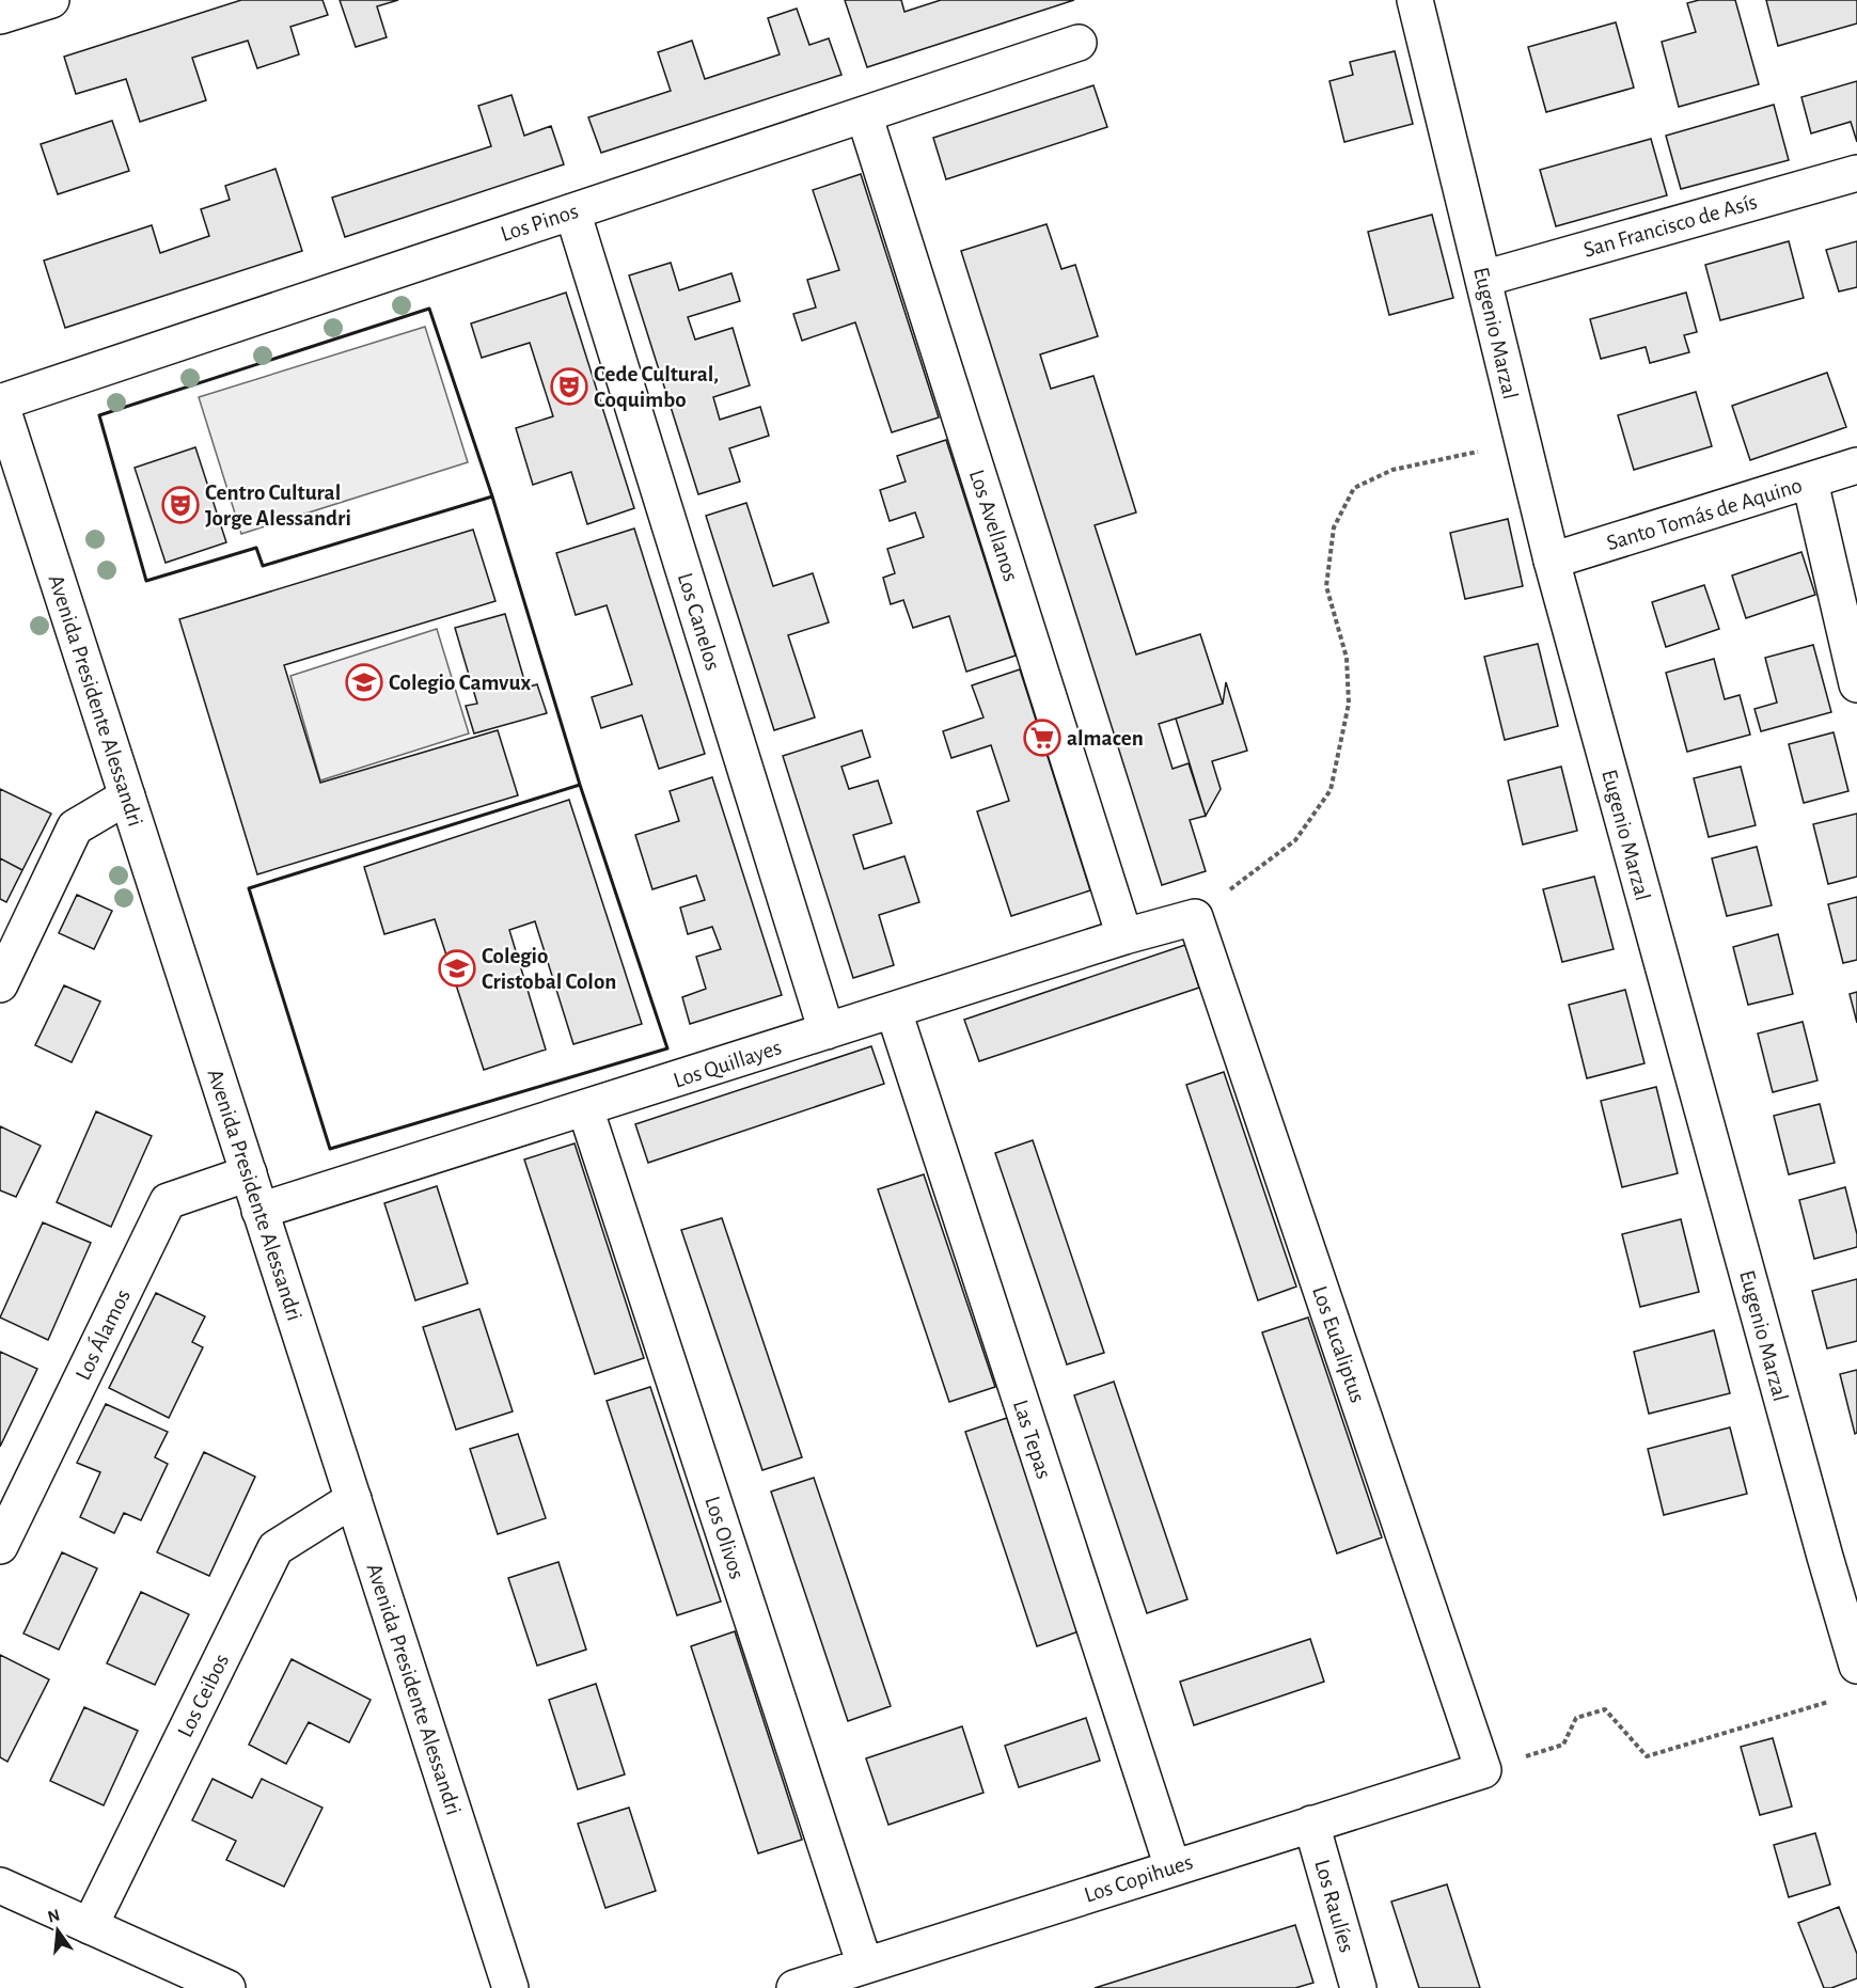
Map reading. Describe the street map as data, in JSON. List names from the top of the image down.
{
  "streets": {
    "street": [
      "Los Pinos",
      "San Francisco de Asís",
      "Eugenio Marzal",
      "Santo Tomás de Aquino",
      "Los Avellanos",
      "Los Canelos",
      "Avenida Presidente Alessandri",
      "Los Quillayes",
      "Los Álamos",
      "Los Eucaliptus",
      "Las Tepas",
      "Los Olivos",
      "Los Ceibos",
      "Los Copihues",
      "Los Raulíes"
    ]
  },
  "crossings": [
    ["Los Pinos", "Los Avellanos"],
    ["Los Pinos", "Los Canelos"],
    ["Los Pinos", "Avenida Presidente Alessandri"],
    ["San Francisco de Asís", "Eugenio Marzal"],
    ["Eugenio Marzal", "Santo Tomás de Aquino"],
    ["Los Avellanos", "Los Quillayes"],
    ["Los Canelos", "Los Quillayes"],
    ["Avenida Presidente Alessandri", "Los Quillayes"],
    ["Avenida Presidente Alessandri", "Los Álamos"],
    ["Avenida Presidente Alessandri", "Los Ceibos"],
    ["Los Quillayes", "Los Eucaliptus"],
    ["Los Quillayes", "Las Tepas"],
    ["Los Quillayes", "Los Olivos"],
    ["Los Eucaliptus", "Los Copihues"],
    ["Las Tepas", "Los Copihues"],
    ["Los Olivos", "Los Copihues"],
    ["Los Copihues", "Los Raulíes"]
  ],
  "places": {
    "theatre": ["Cede Cultural, Coquimbo", "Centro Cultural Jorge Alessandri"],
    "school or university": ["Colegio Camvux", "Colegio Cristobal Colon"],
    "supermarket": ["almacen"]
  },
  "north": "top"
}
